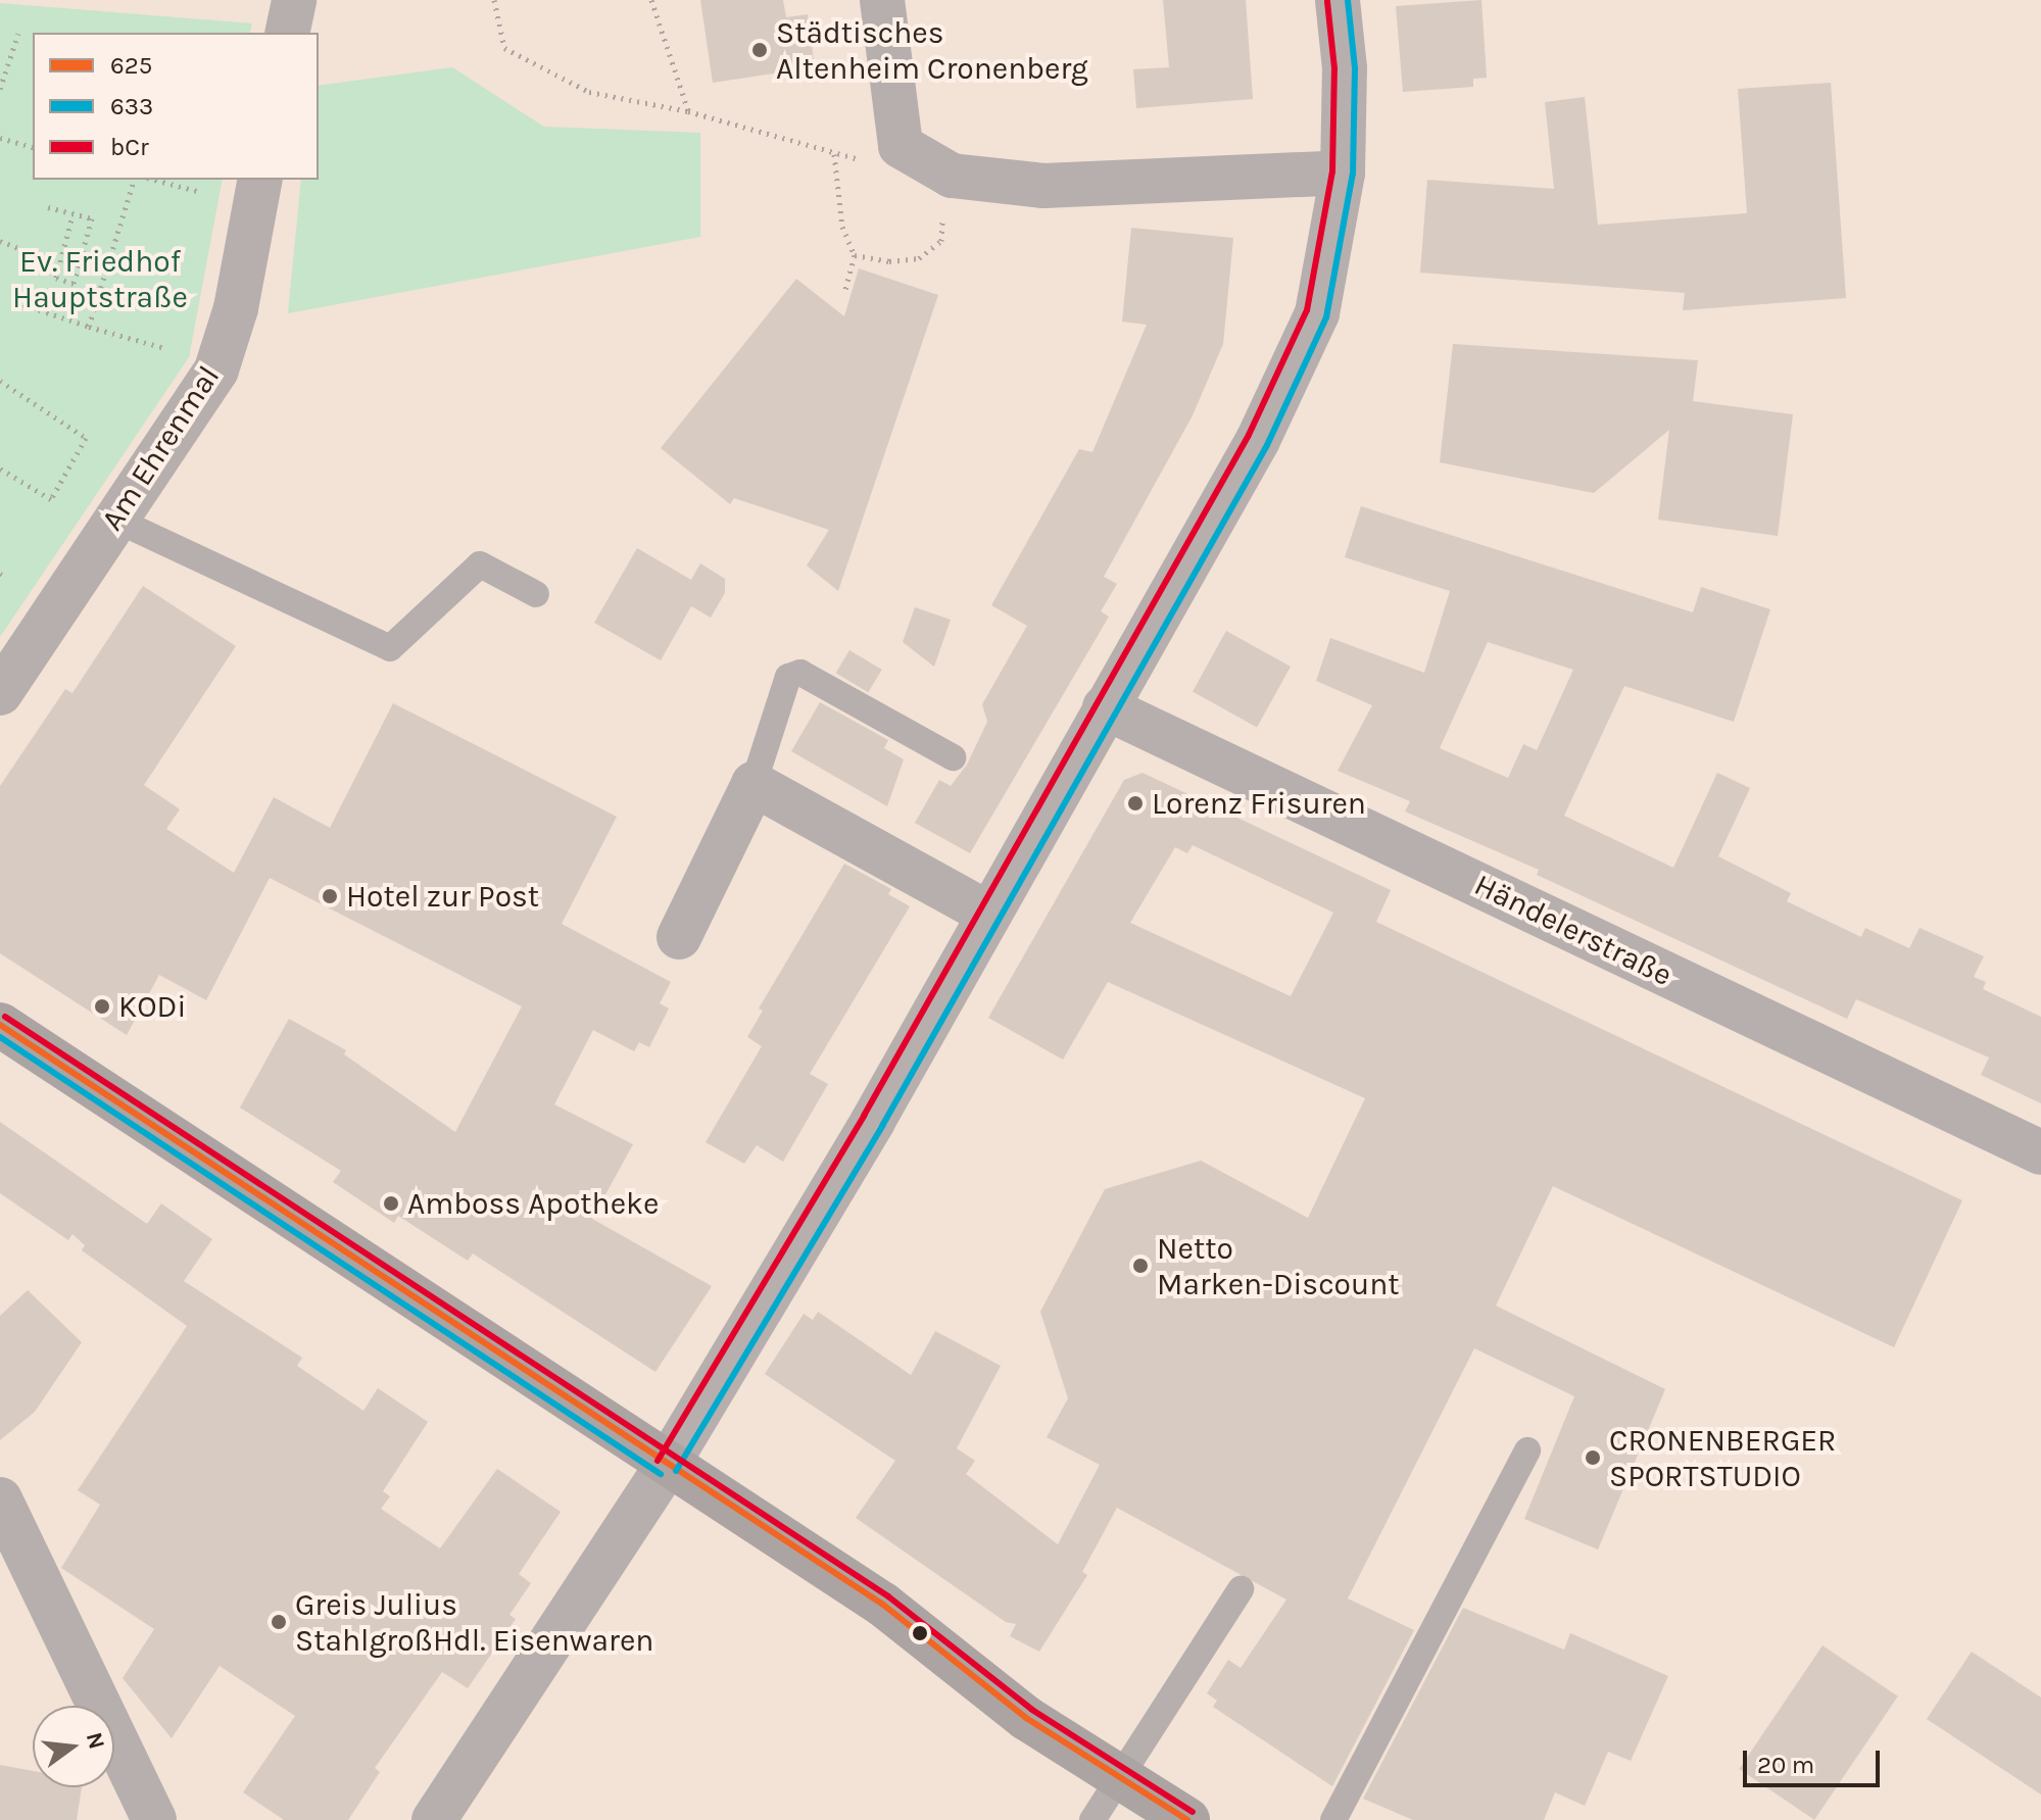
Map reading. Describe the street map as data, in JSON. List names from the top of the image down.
{
  "streets": {
    "street": ["Am Ehrenmal", "Händelerstraße"]
  },
  "parks": ["Ev. Friedhof Hauptstraße"],
  "places": [
    "Städtisches Altenheim Cronenberg",
    "Lorenz Frisuren",
    "Hotel zur Post",
    "KODi",
    "Amboss Apotheke",
    "Netto Marken-Discount",
    "CRONENBERGER SPORTSTUDIO",
    "Greis Julius StahlgroßHdl. Eisenwaren"
  ],
  "lines": ["transit line 633", "transit line bCr", "transit line 625"],
  "legend": ["625", "633", "bCr"],
  "scale_bar": "20 m",
  "north": "right"
}
